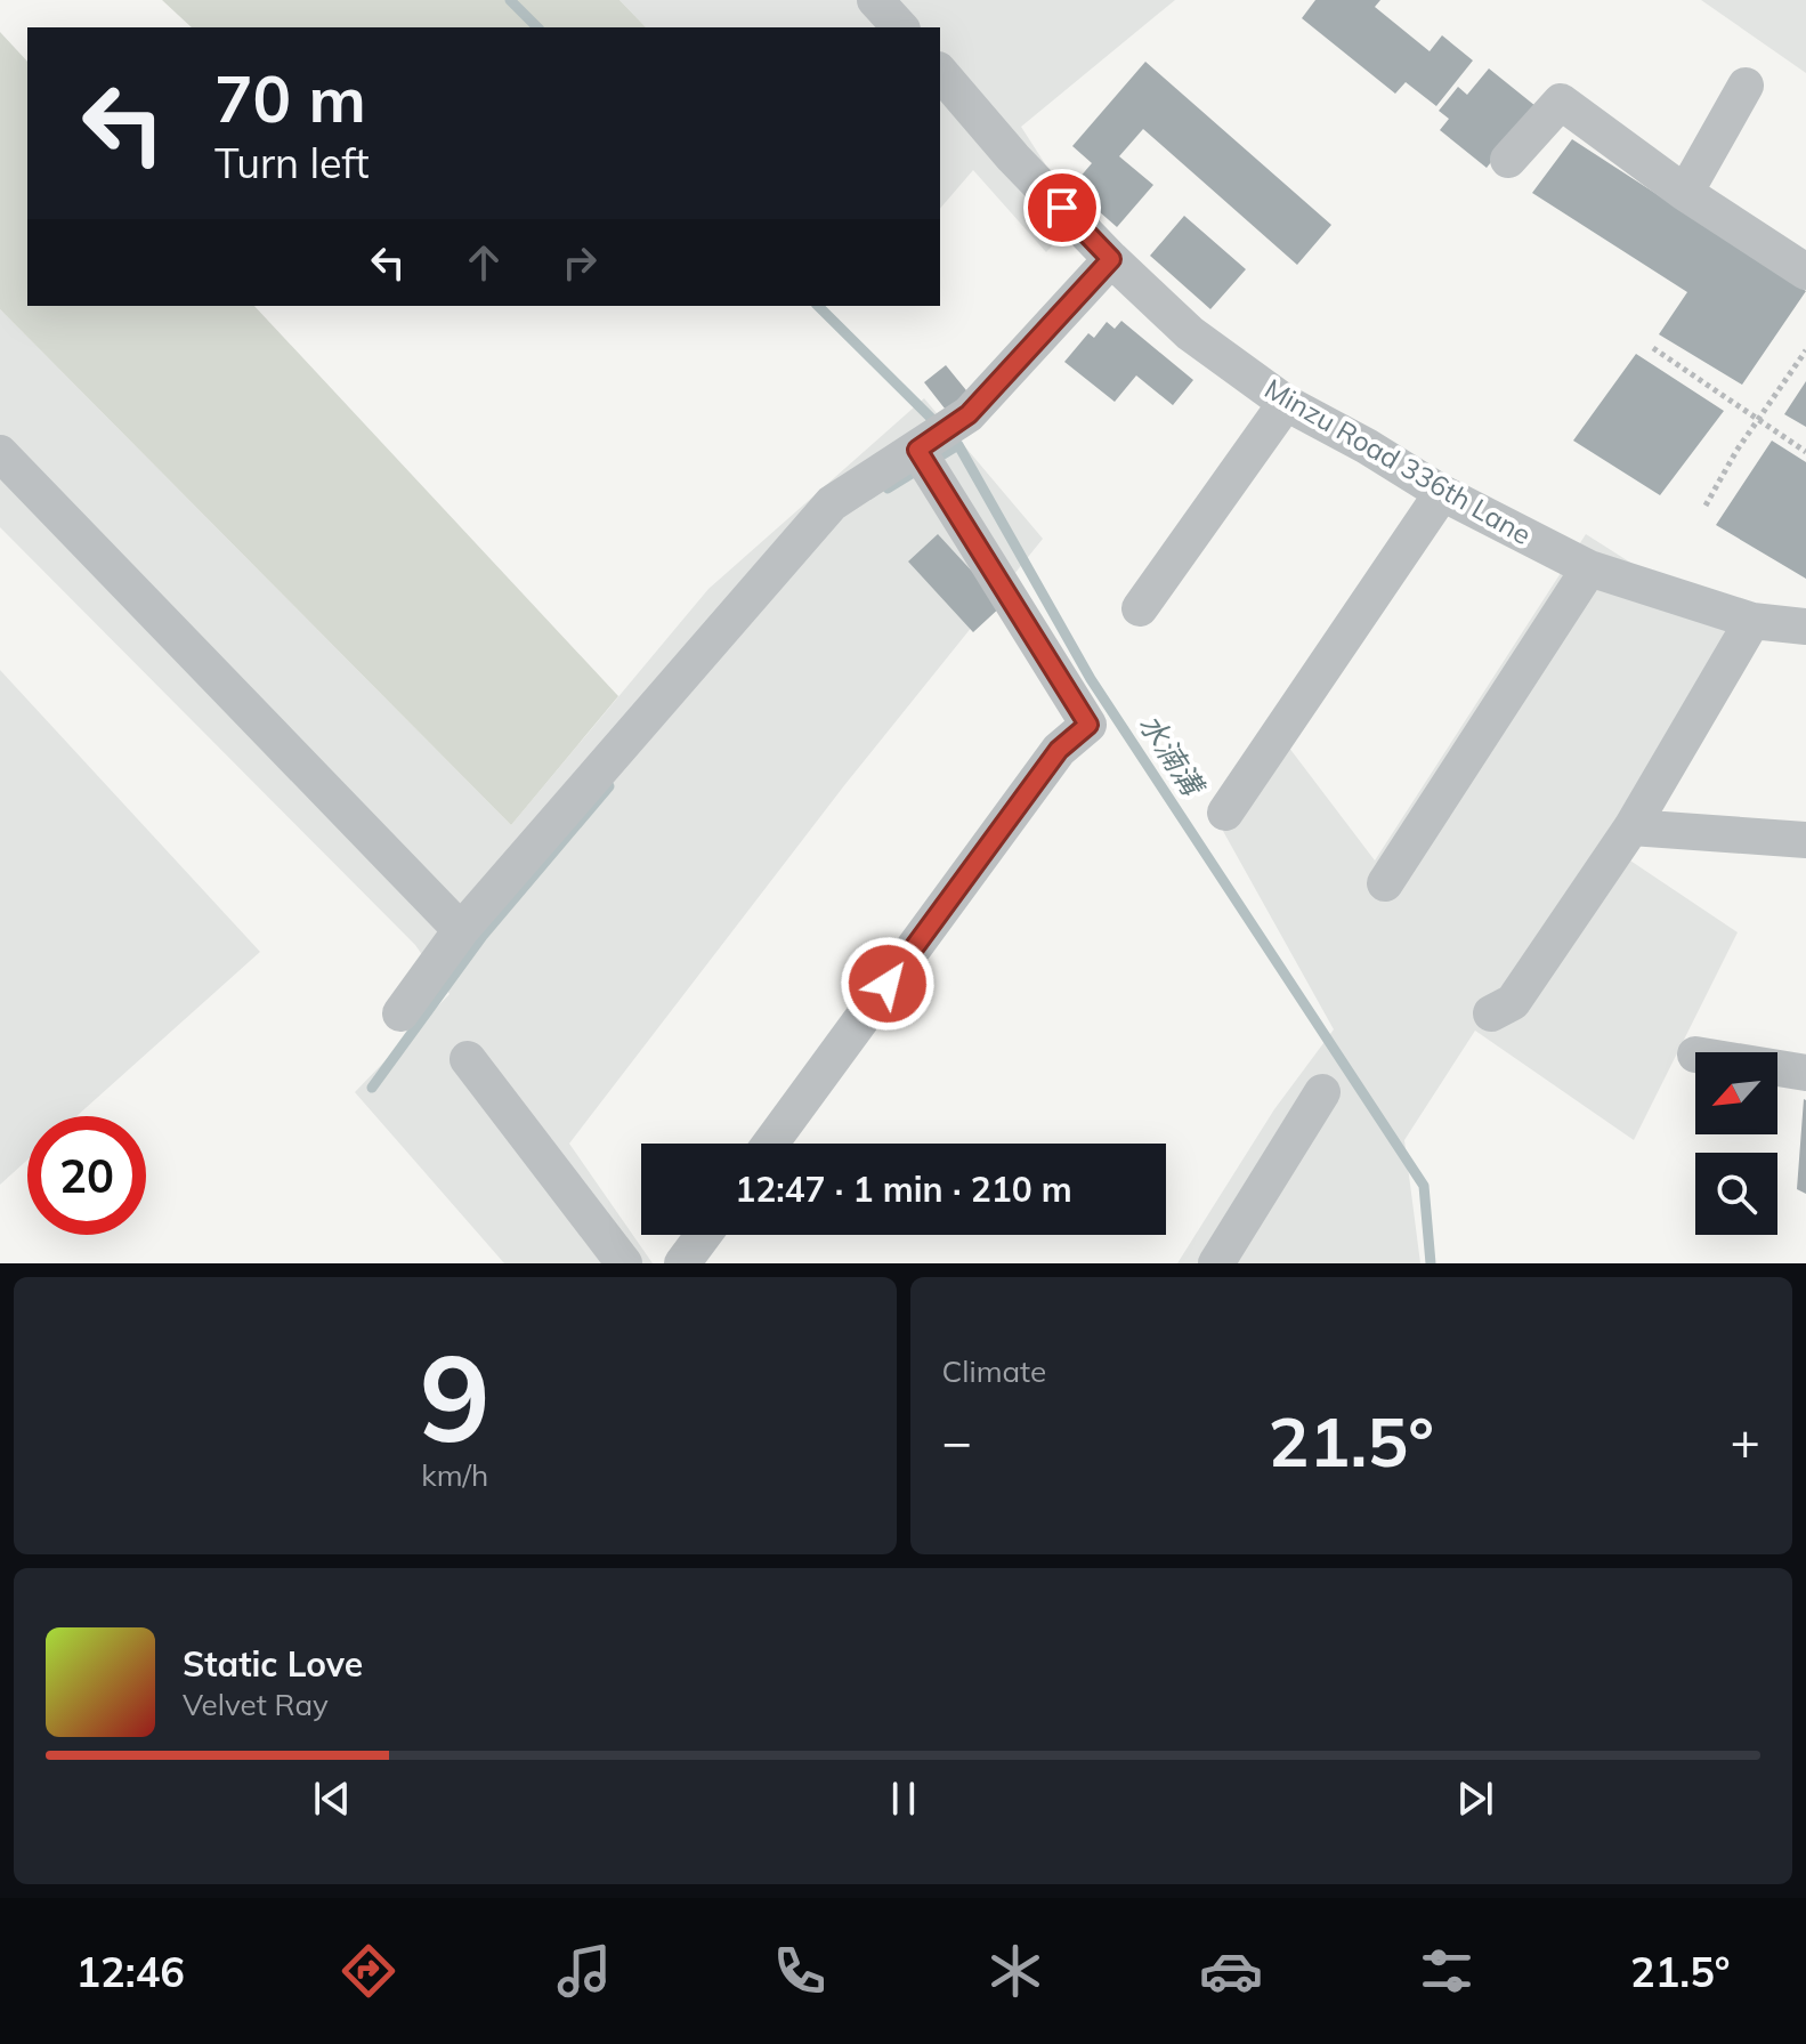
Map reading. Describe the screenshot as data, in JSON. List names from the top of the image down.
{
  "streets": {
    "lane": ["Minzu Road 336th Lane"]
  },
  "water": ["水湳溝"],
  "north": "bottom left",
  "page": {
    "turn": ["70 m", "Turn left"],
    "limit": "20",
    "trip": "12:47 · 1 min · 210 m",
    "tile": [
      ["9", "km/h"],
      "Climate"
    ],
    "heat": ["−", "21.5°", "+"],
    "song": ["Static Love", "Velvet Ray"],
    "tabs": ["12:46", "21.5°"]
  }
}
